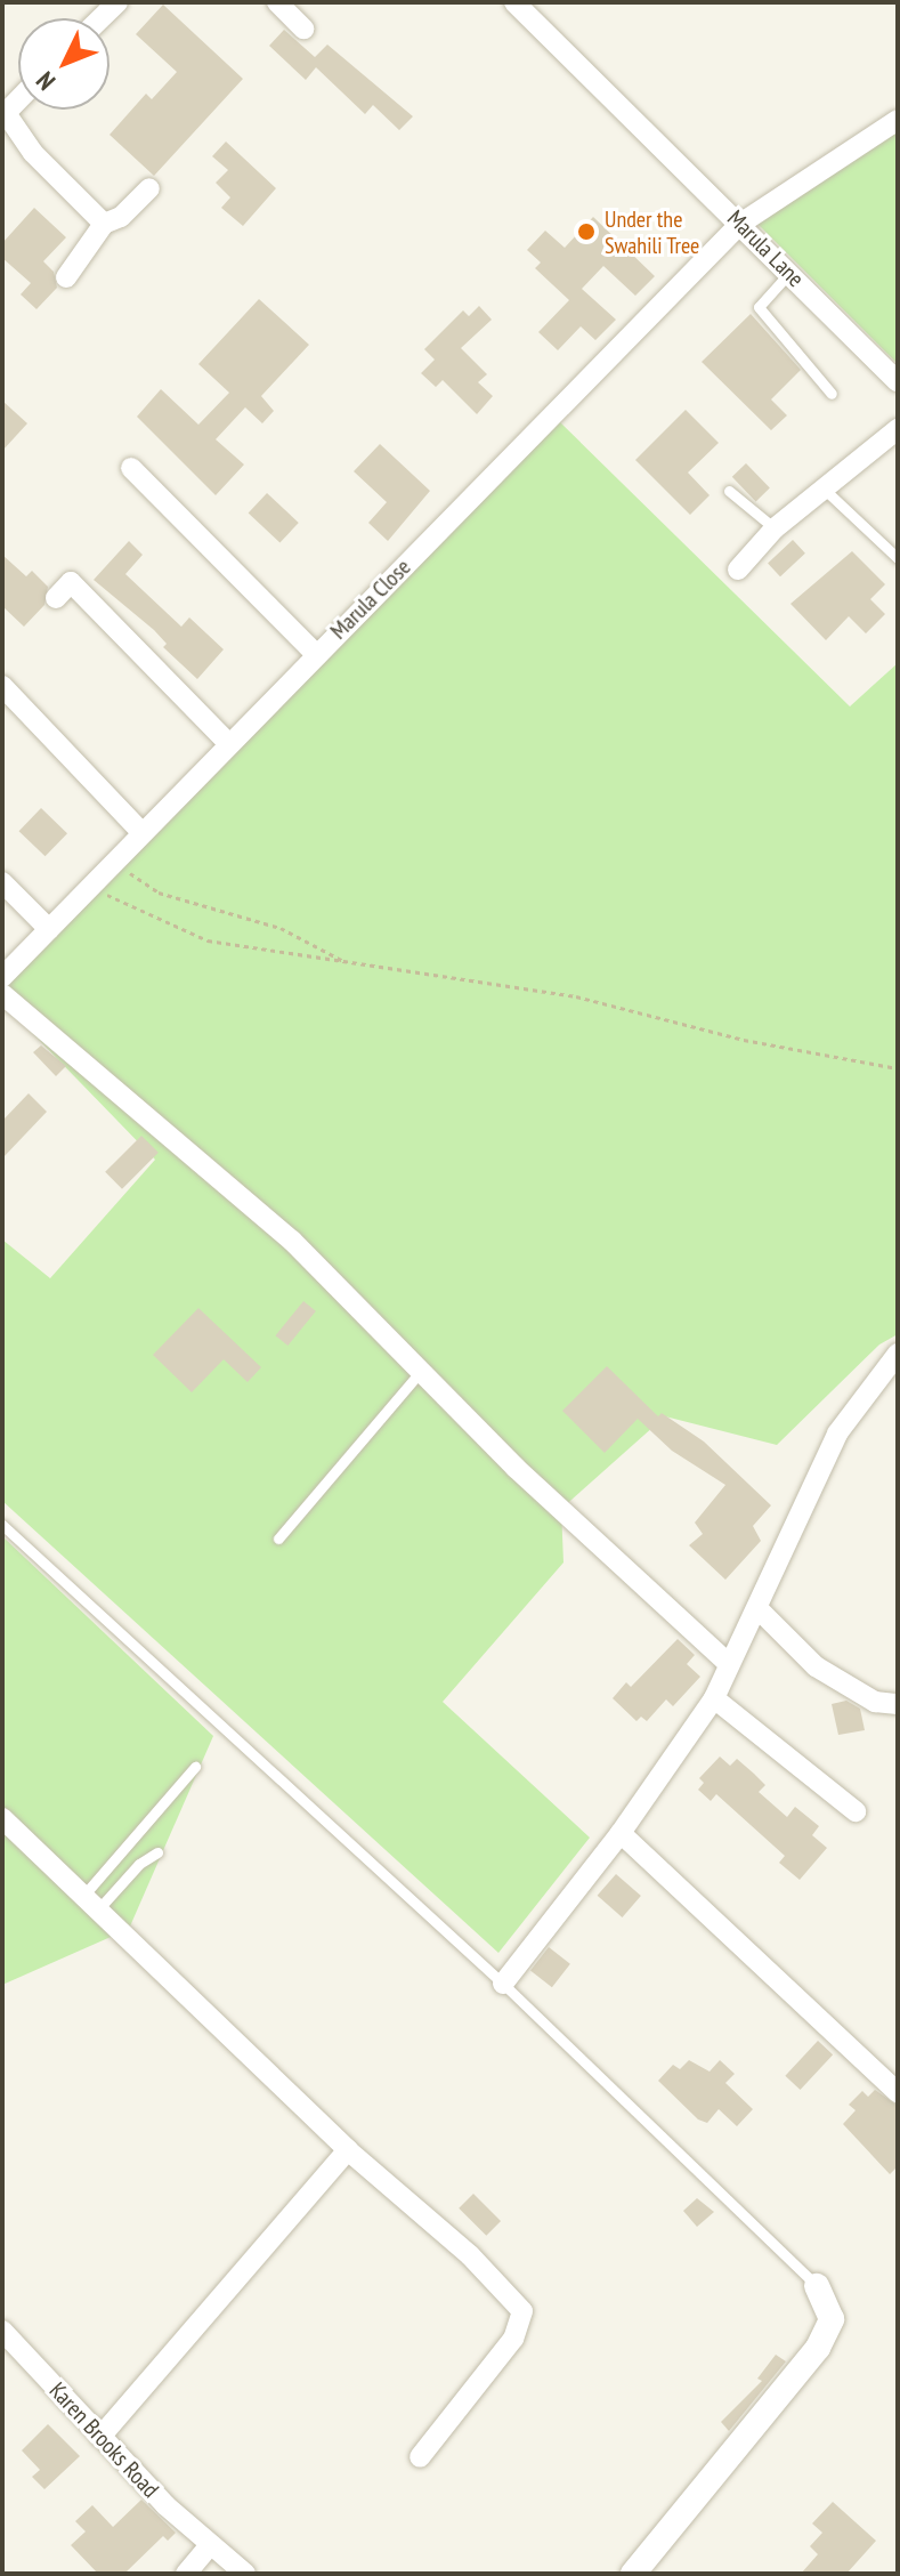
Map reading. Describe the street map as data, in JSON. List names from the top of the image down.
{
  "streets": {
    "street": ["Marula Lane", "Marula Close", "Karen Brooks Road"]
  },
  "crossings": [
    ["Marula Lane", "Marula Close"]
  ],
  "places": ["Under the Swahili Tree"],
  "north": "bottom left"
}
